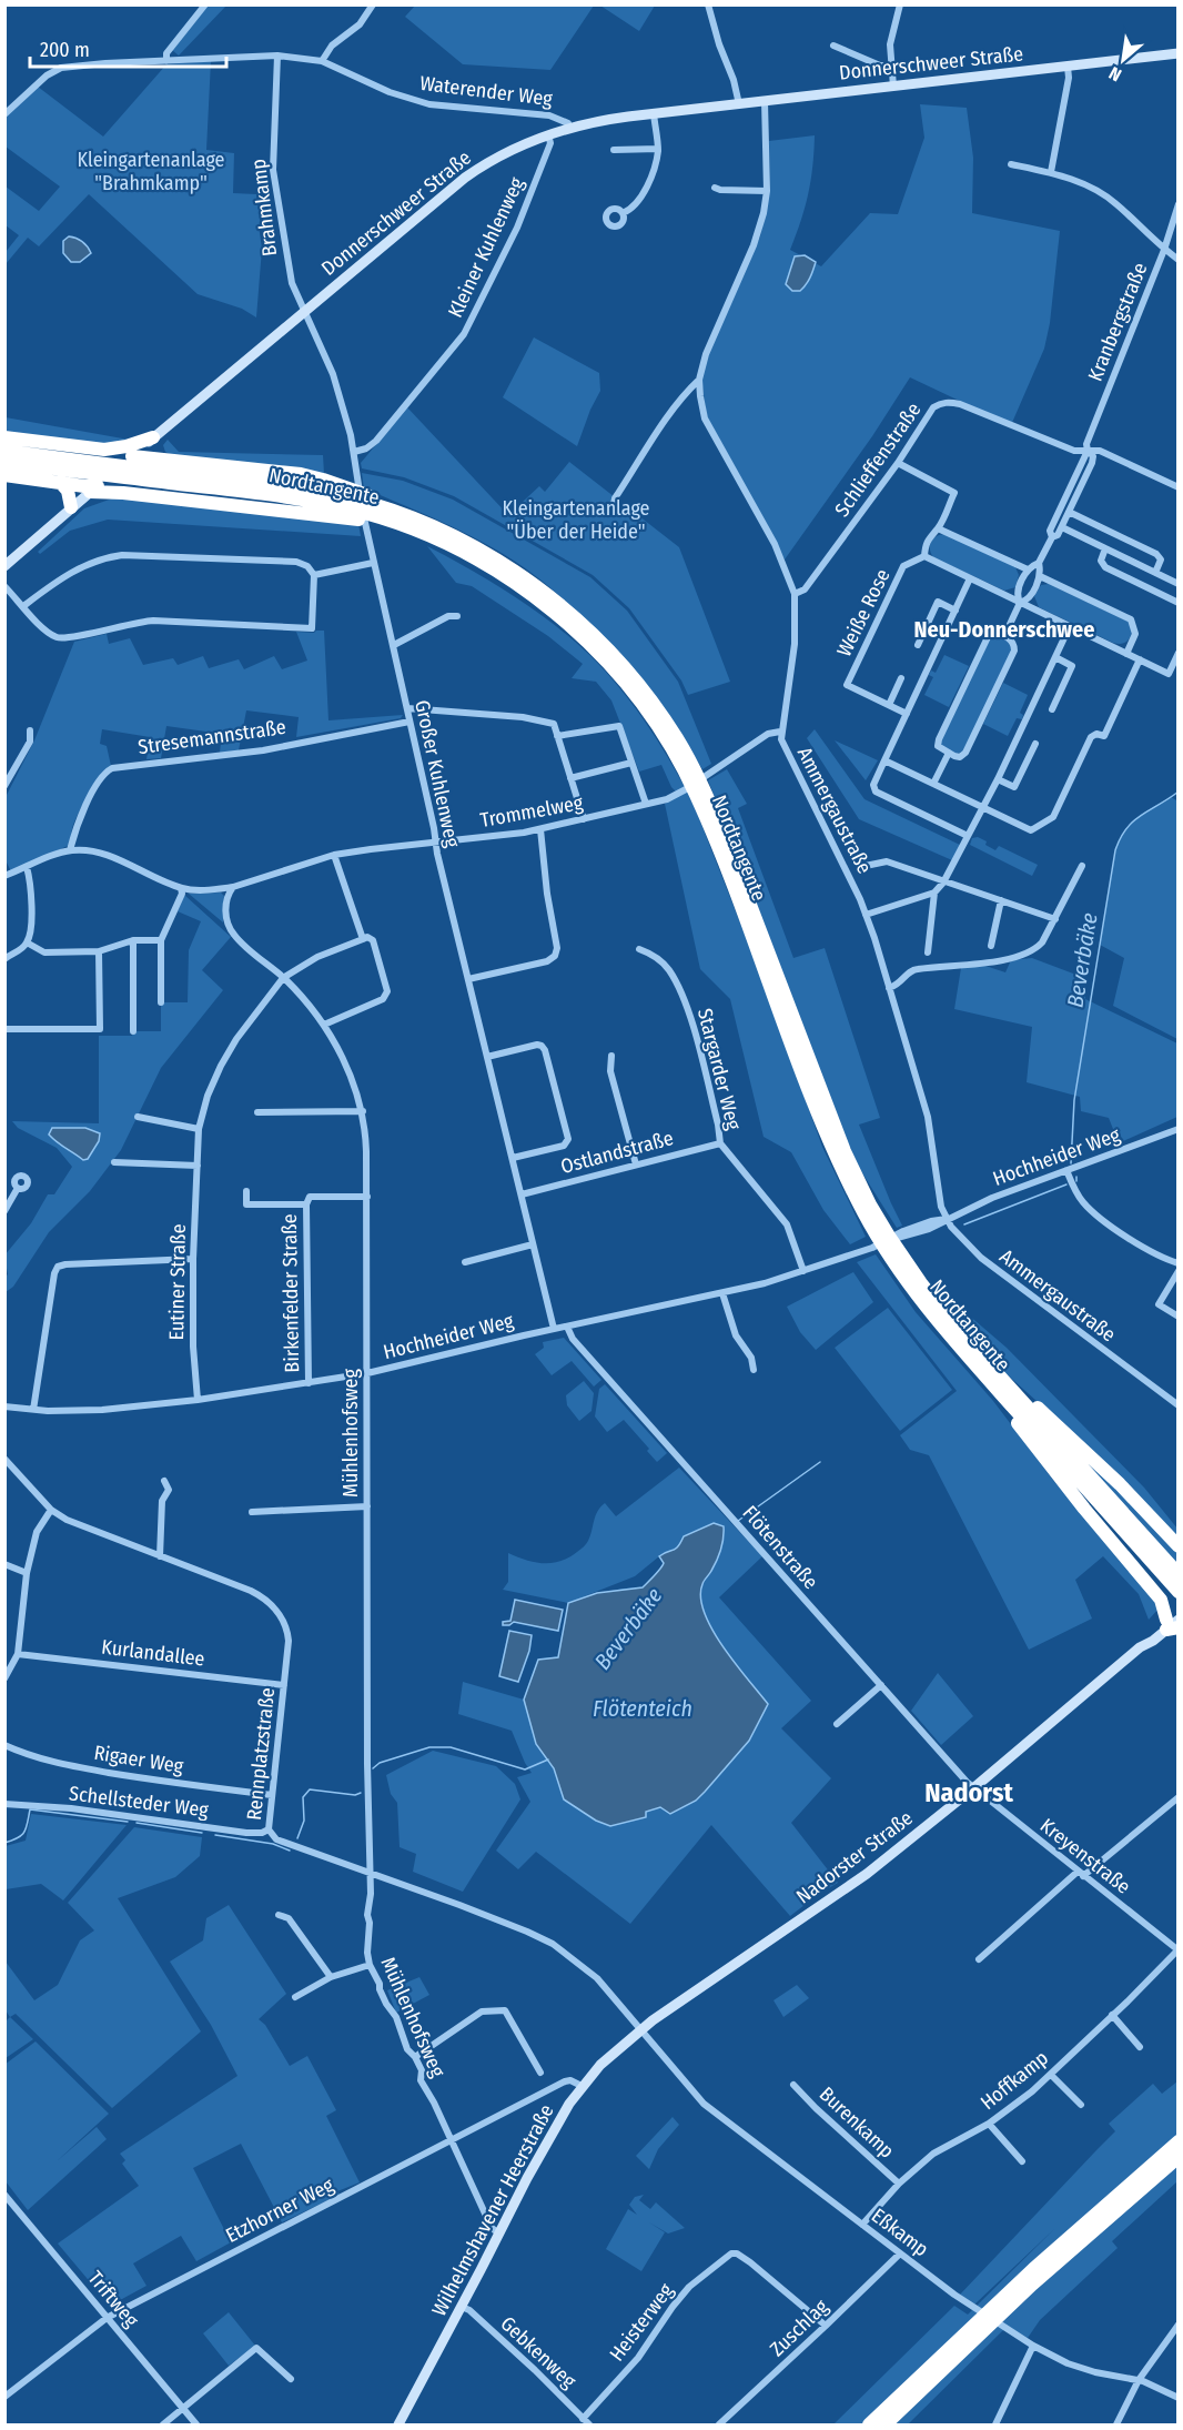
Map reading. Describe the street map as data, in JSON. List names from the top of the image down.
{
  "streets": {
    "highway": ["Nordtangente"],
    "main road": ["Donnerschweer Straße", "Nadorster Straße", "Wilhelmshavener Heerstraße"],
    "street": [
      "Waterender Weg",
      "Brahmkamp",
      "Kleiner Kuhlenweg",
      "Kranbergstraße",
      "Schlieffenstraße",
      "Weiße Rose",
      "Stresemannstraße",
      "Großer Kuhlenweg",
      "Ammergaustraße",
      "Trommelweg",
      "Stargarder Weg",
      "Ostlandstraße",
      "Hochheider Weg",
      "Eutiner Straße",
      "Birkenfelder Straße",
      "Mühlenhofsweg",
      "Flötenstraße",
      "Kurlandallee",
      "Rennplatzstraße",
      "Rigaer Weg",
      "Schellsteder Weg",
      "Kreyenstraße",
      "Hoffkamp",
      "Burenkamp",
      "Etzhorner Weg",
      "Eßkamp",
      "Triftweg",
      "Heisterweg",
      "Zuschlag",
      "Gebkenweg"
    ]
  },
  "crossings": [
    ["Donnerschweer Straße", "Waterender Weg"],
    ["Donnerschweer Straße", "Brahmkamp"],
    ["Donnerschweer Straße", "Kleiner Kuhlenweg"],
    ["Donnerschweer Straße", "Großer Kuhlenweg"],
    ["Donnerschweer Straße", "Ammergaustraße"],
    ["Waterender Weg", "Brahmkamp"],
    ["Brahmkamp", "Großer Kuhlenweg"],
    ["Kleiner Kuhlenweg", "Großer Kuhlenweg"],
    ["Kranbergstraße", "Schlieffenstraße"],
    ["Schlieffenstraße", "Weiße Rose"],
    ["Schlieffenstraße", "Ammergaustraße"],
    ["Nordtangente", "Hochheider Weg"],
    ["Stresemannstraße", "Großer Kuhlenweg"],
    ["Großer Kuhlenweg", "Trommelweg"],
    ["Großer Kuhlenweg", "Ostlandstraße"],
    ["Großer Kuhlenweg", "Hochheider Weg"],
    ["Ammergaustraße", "Trommelweg"],
    ["Ammergaustraße", "Hochheider Weg"],
    ["Trommelweg", "Mühlenhofsweg"],
    ["Stargarder Weg", "Ostlandstraße"],
    ["Stargarder Weg", "Hochheider Weg"],
    ["Hochheider Weg", "Eutiner Straße"],
    ["Hochheider Weg", "Birkenfelder Straße"],
    ["Hochheider Weg", "Mühlenhofsweg"],
    ["Hochheider Weg", "Flötenstraße"],
    ["Eutiner Straße", "Mühlenhofsweg"],
    ["Birkenfelder Straße", "Mühlenhofsweg"],
    ["Mühlenhofsweg", "Rennplatzstraße"],
    ["Mühlenhofsweg", "Etzhorner Weg"],
    ["Mühlenhofsweg", "Wilhelmshavener Heerstraße"],
    ["Flötenstraße", "Kreyenstraße"],
    ["Flötenstraße", "Nadorster Straße"],
    ["Kurlandallee", "Rennplatzstraße"],
    ["Rennplatzstraße", "Rigaer Weg"],
    ["Rennplatzstraße", "Schellsteder Weg"],
    ["Rennplatzstraße", "Nadorster Straße"],
    ["Rennplatzstraße", "Wilhelmshavener Heerstraße"],
    ["Rennplatzstraße", "Eßkamp"],
    ["Kreyenstraße", "Nadorster Straße"],
    ["Kreyenstraße", "Hoffkamp"],
    ["Nadorster Straße", "Wilhelmshavener Heerstraße"],
    ["Nadorster Straße", "Eßkamp"],
    ["Hoffkamp", "Burenkamp"],
    ["Hoffkamp", "Eßkamp"],
    ["Etzhorner Weg", "Wilhelmshavener Heerstraße"],
    ["Etzhorner Weg", "Triftweg"],
    ["Wilhelmshavener Heerstraße", "Eßkamp"],
    ["Wilhelmshavener Heerstraße", "Gebkenweg"],
    ["Eßkamp", "Zuschlag"],
    ["Heisterweg", "Zuschlag"],
    ["Heisterweg", "Gebkenweg"]
  ],
  "districts": ["Neu-Donnerschwee", "Nadorst"],
  "water": ["Beverbäke", "Flötenteich"],
  "parks": ["Kleingartenanlage \"Brahmkamp\"", "Kleingartenanlage \"Über der Heide\""],
  "scale_bar": "200 m",
  "north": "bottom left"
}
